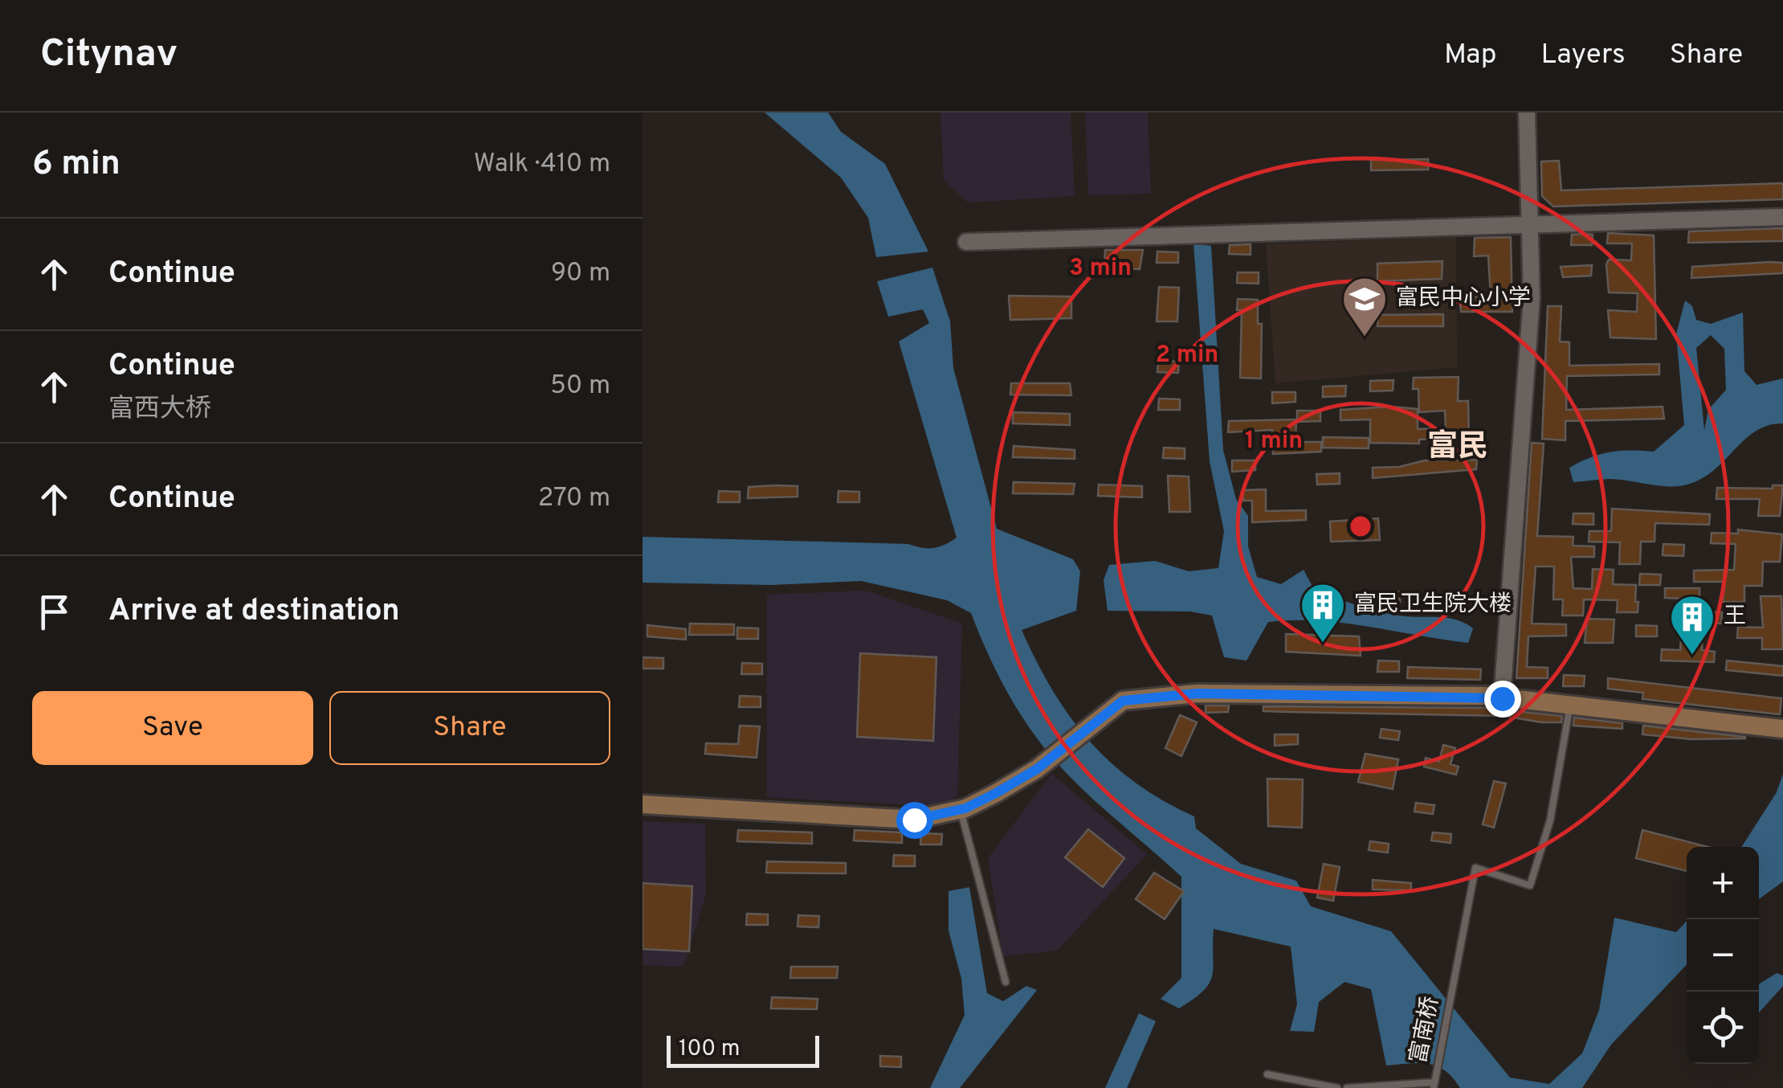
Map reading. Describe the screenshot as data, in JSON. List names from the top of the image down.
{
  "streets": {
    "lane": ["富南桥"]
  },
  "districts": ["富民"],
  "places": {
    "school or university": ["富民中心小学"],
    "building": ["富民卫生院大楼", "王"]
  },
  "scale_bar": "100 m",
  "page": {
    "header": "Citynav",
    "nav": ["Map", "Layers", "Share"],
    "heading": ["6 min", "Walk · 410 m"],
    "list": [
      ["Continue", "90 m"],
      ["Continue", "富西大桥", "50 m"],
      ["Continue", "270 m"],
      "Arrive at destination"
    ],
    "buttons": ["Save", "Share"],
    "map_buttons": ["+", "−"],
    "scale": "100 m"
  },
  "rings": ["3 min", "2 min", "1 min"]
}
